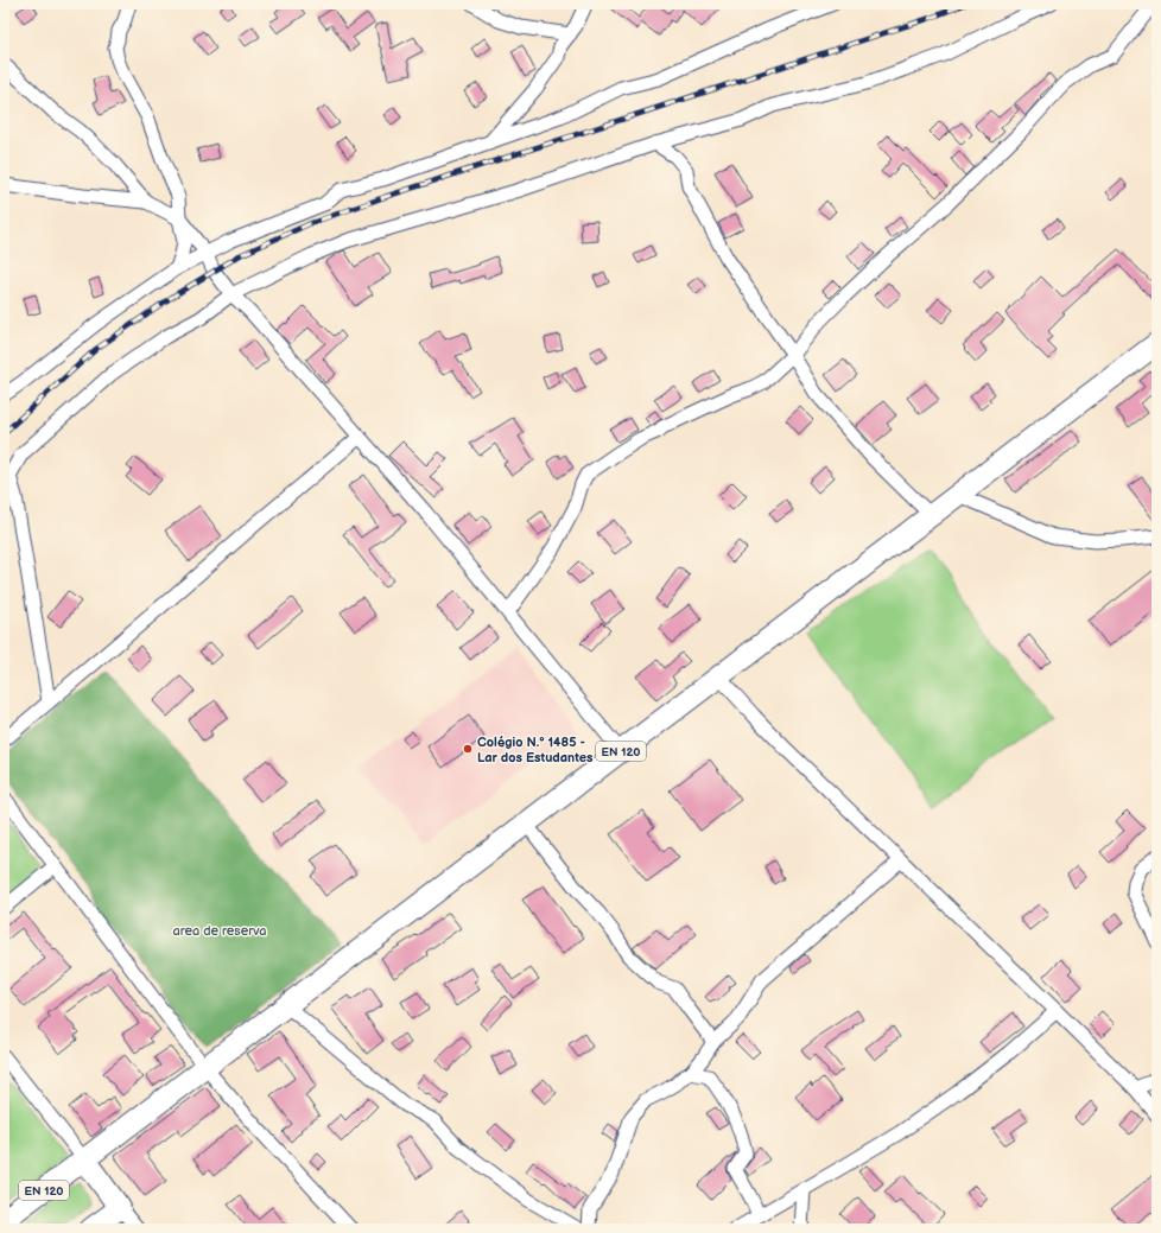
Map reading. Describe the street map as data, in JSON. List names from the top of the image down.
{
  "streets": {
    "main road": ["EN 120"]
  },
  "parks": ["area de reserva"],
  "places": ["Colégio N.º 1485 - Lar dos Estudantes"]
}
